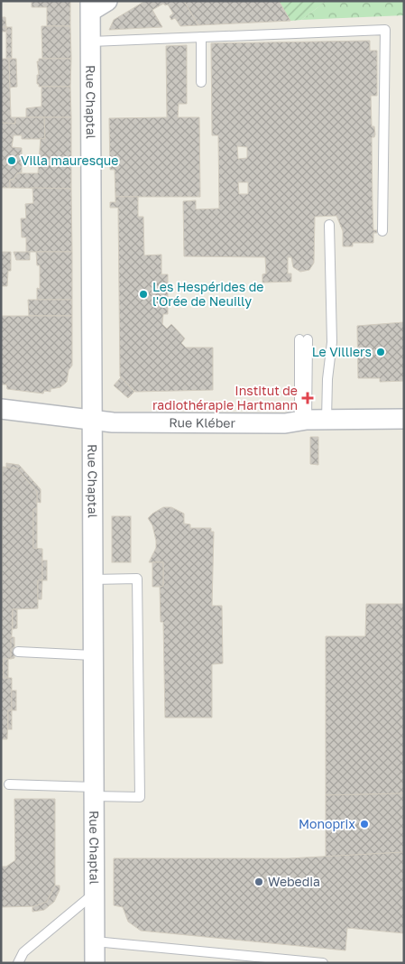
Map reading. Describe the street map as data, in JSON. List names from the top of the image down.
{
  "streets": {
    "street": ["Rue Chaptal", "Rue Kléber"]
  },
  "crossings": [
    ["Rue Chaptal", "Rue Kléber"]
  ],
  "places": {
    "other": [
      "Villa mauresque",
      "Les Hespérides de l'Orée de Neuilly",
      "Le Villiers",
      "Monoprix",
      "Webedia"
    ],
    "health": ["Institut de radiothérapie Hartmann"]
  }
}
